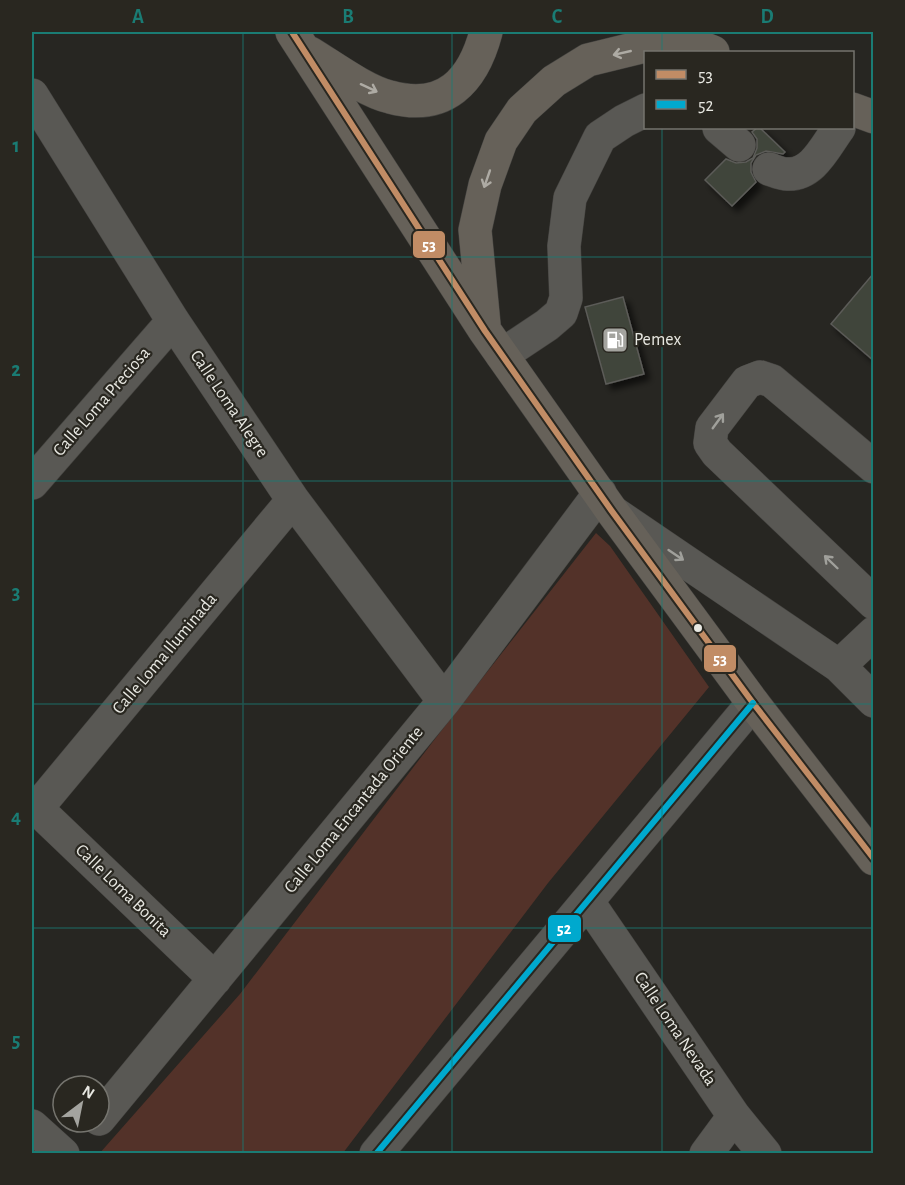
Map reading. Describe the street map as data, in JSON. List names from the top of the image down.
{
  "streets": {
    "street": [
      "Calle Loma Preciosa",
      "Calle Loma Alegre",
      "Calle Loma Iluminada",
      "Calle Loma Encantada Oriente",
      "Calle Loma Bonita",
      "Calle Loma Nevada"
    ]
  },
  "crossings": [
    ["Calle Loma Preciosa", "Calle Loma Alegre"],
    ["Calle Loma Alegre", "Calle Loma Iluminada"],
    ["Calle Loma Alegre", "Calle Loma Encantada Oriente"],
    ["Calle Loma Iluminada", "Calle Loma Bonita"],
    ["Calle Loma Encantada Oriente", "Calle Loma Bonita"]
  ],
  "places": {
    "fuel station": ["Pemex"]
  },
  "lines": ["transit line 53", "transit line 52"],
  "legend": ["53", "52"],
  "north": "top right",
  "grid": {
    "columns": [
      "A",
      "B",
      "C",
      "D"
    ],
    "rows": [
      "1",
      "2",
      "3",
      "4",
      "5"
    ]
  }
}
